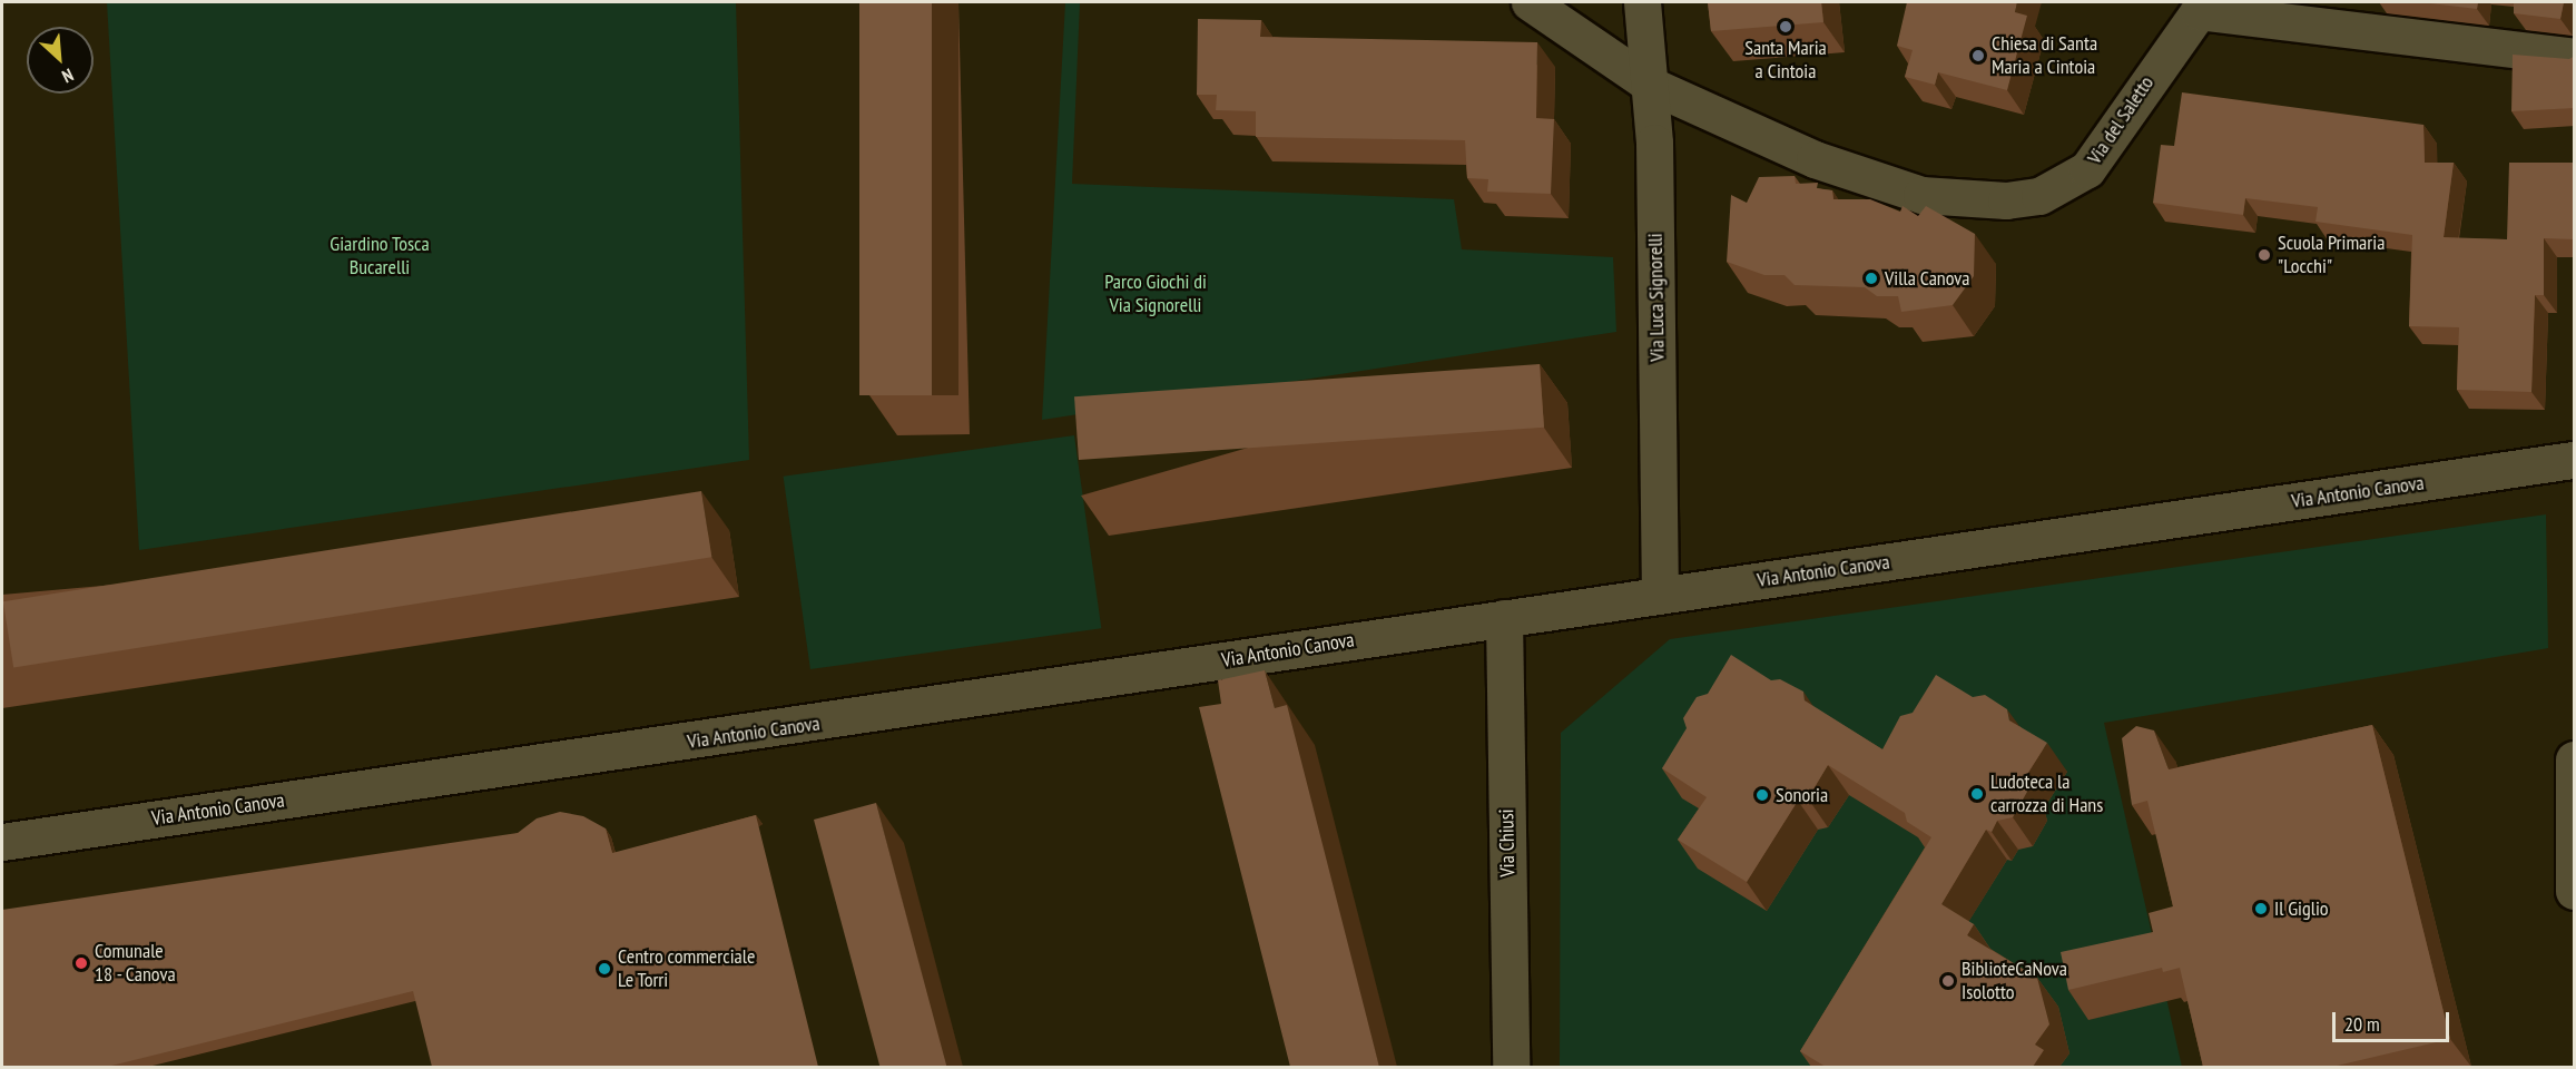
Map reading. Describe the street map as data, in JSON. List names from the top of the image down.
{
  "streets": {
    "street": [
      "Via del Saletto",
      "Via Luca Signorelli",
      "Via Antonio Canova",
      "Via Chiusi"
    ]
  },
  "crossings": [
    ["Via del Saletto", "Via Luca Signorelli"],
    ["Via Luca Signorelli", "Via Antonio Canova"],
    ["Via Antonio Canova", "Via Chiusi"]
  ],
  "parks": ["Giardino Tosca Bucarelli", "Parco Giochi di Via Signorelli"],
  "places": [
    "Santa Maria a Cintoia",
    "Chiesa di Santa Maria a Cintoia",
    "Scuola Primaria \"Locchi\"",
    "Villa Canova",
    "Ludoteca la carrozza di Hans",
    "Sonoria",
    "Il Giglio",
    "Comunale 18 - Canova",
    "Centro commerciale Le Torri",
    "BiblioteCaNova Isolotto"
  ],
  "scale_bar": "20 m",
  "north": "bottom right"
}
